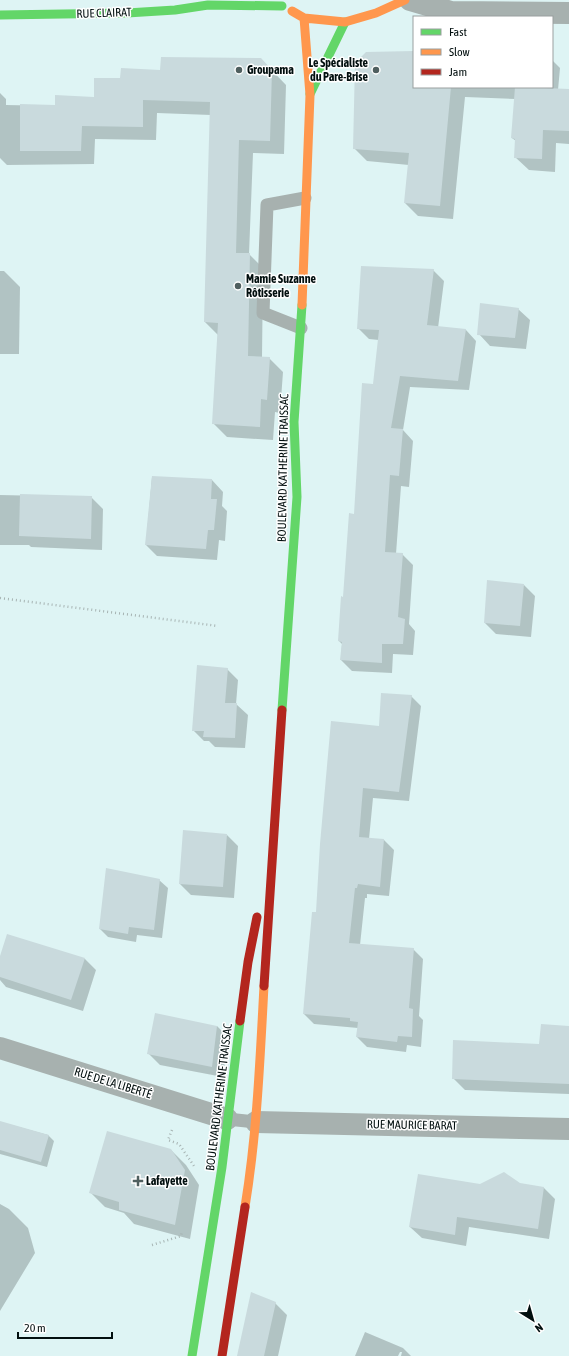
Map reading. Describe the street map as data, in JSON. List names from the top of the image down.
{
  "streets": {
    "main road": ["RUE CLAIRAT", "BOULEVARD KATHERINE TRAISSAC"],
    "street": ["RUE DE LA LIBERTÉ", "RUE MAURICE BARAT"]
  },
  "crossings": [
    ["BOULEVARD KATHERINE TRAISSAC", "RUE DE LA LIBERTÉ"],
    ["BOULEVARD KATHERINE TRAISSAC", "RUE MAURICE BARAT"]
  ],
  "places": {
    "other": ["Groupama", "Le Spécialiste du Pare-Brise", "Mamie Suzanne Rôtisserie"],
    "health": ["Lafayette"]
  },
  "legend": ["Fast", "Slow", "Jam"],
  "scale_bar": "20 m",
  "north": "bottom right"
}
